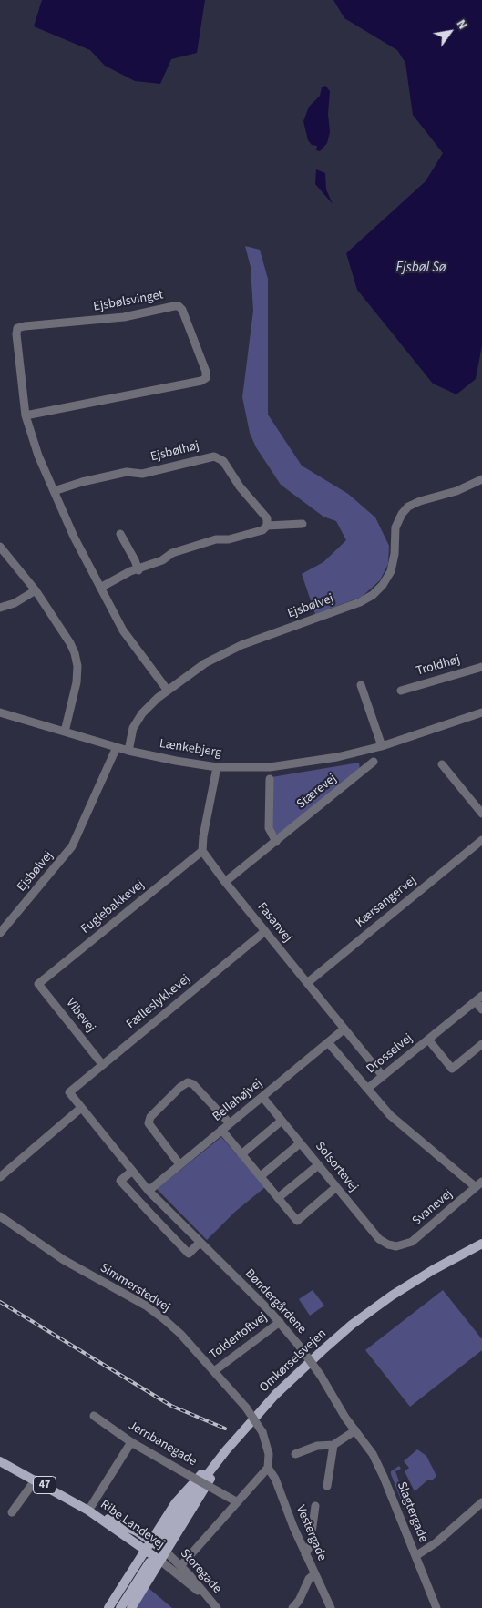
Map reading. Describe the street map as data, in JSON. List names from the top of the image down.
{
  "streets": {
    "main road": ["Omkørselsvejen", "47", "Ribe Landevej"],
    "street": [
      "Ejsbølsvinget",
      "Ejsbølhøj",
      "Ejsbølvej",
      "Troldhøj",
      "Lænkebjerg",
      "Stærevej",
      "Kærsangervej",
      "Fuglebakkevej",
      "Fasanvej",
      "Fælleslykkevej",
      "Vibevej",
      "Drosselvej",
      "Bellahøjvej",
      "Solsortevej",
      "Svanevej",
      "Simmerstedvej",
      "Bøndergårdene",
      "Toldertoftvej",
      "Jernbanegade",
      "Slagtergade",
      "Vestergade",
      "Storegade"
    ]
  },
  "crossings": [
    ["Ejsbølsvinget", "Ejsbølhøj"],
    ["Ejsbølsvinget", "Ejsbølvej"],
    ["Ejsbølvej", "Lænkebjerg"],
    ["Stærevej", "Fasanvej"],
    ["Kærsangervej", "Fasanvej"],
    ["Fuglebakkevej", "Fasanvej"],
    ["Fuglebakkevej", "Vibevej"],
    ["Fasanvej", "Fælleslykkevej"],
    ["Fasanvej", "Drosselvej"],
    ["Fasanvej", "Bellahøjvej"],
    ["Fælleslykkevej", "Vibevej"],
    ["Fælleslykkevej", "Bøndergårdene"],
    ["Bellahøjvej", "Solsortevej"],
    ["Bellahøjvej", "Bøndergårdene"],
    ["Solsortevej", "Svanevej"],
    ["Simmerstedvej", "Toldertoftvej"],
    ["Simmerstedvej", "Vestergade"],
    ["Bøndergårdene", "Toldertoftvej"],
    ["Bøndergårdene", "Slagtergade"],
    ["Ribe Landevej", "Storegade"]
  ],
  "water": ["Ejsbøl Sø"],
  "north": "top right"
}
